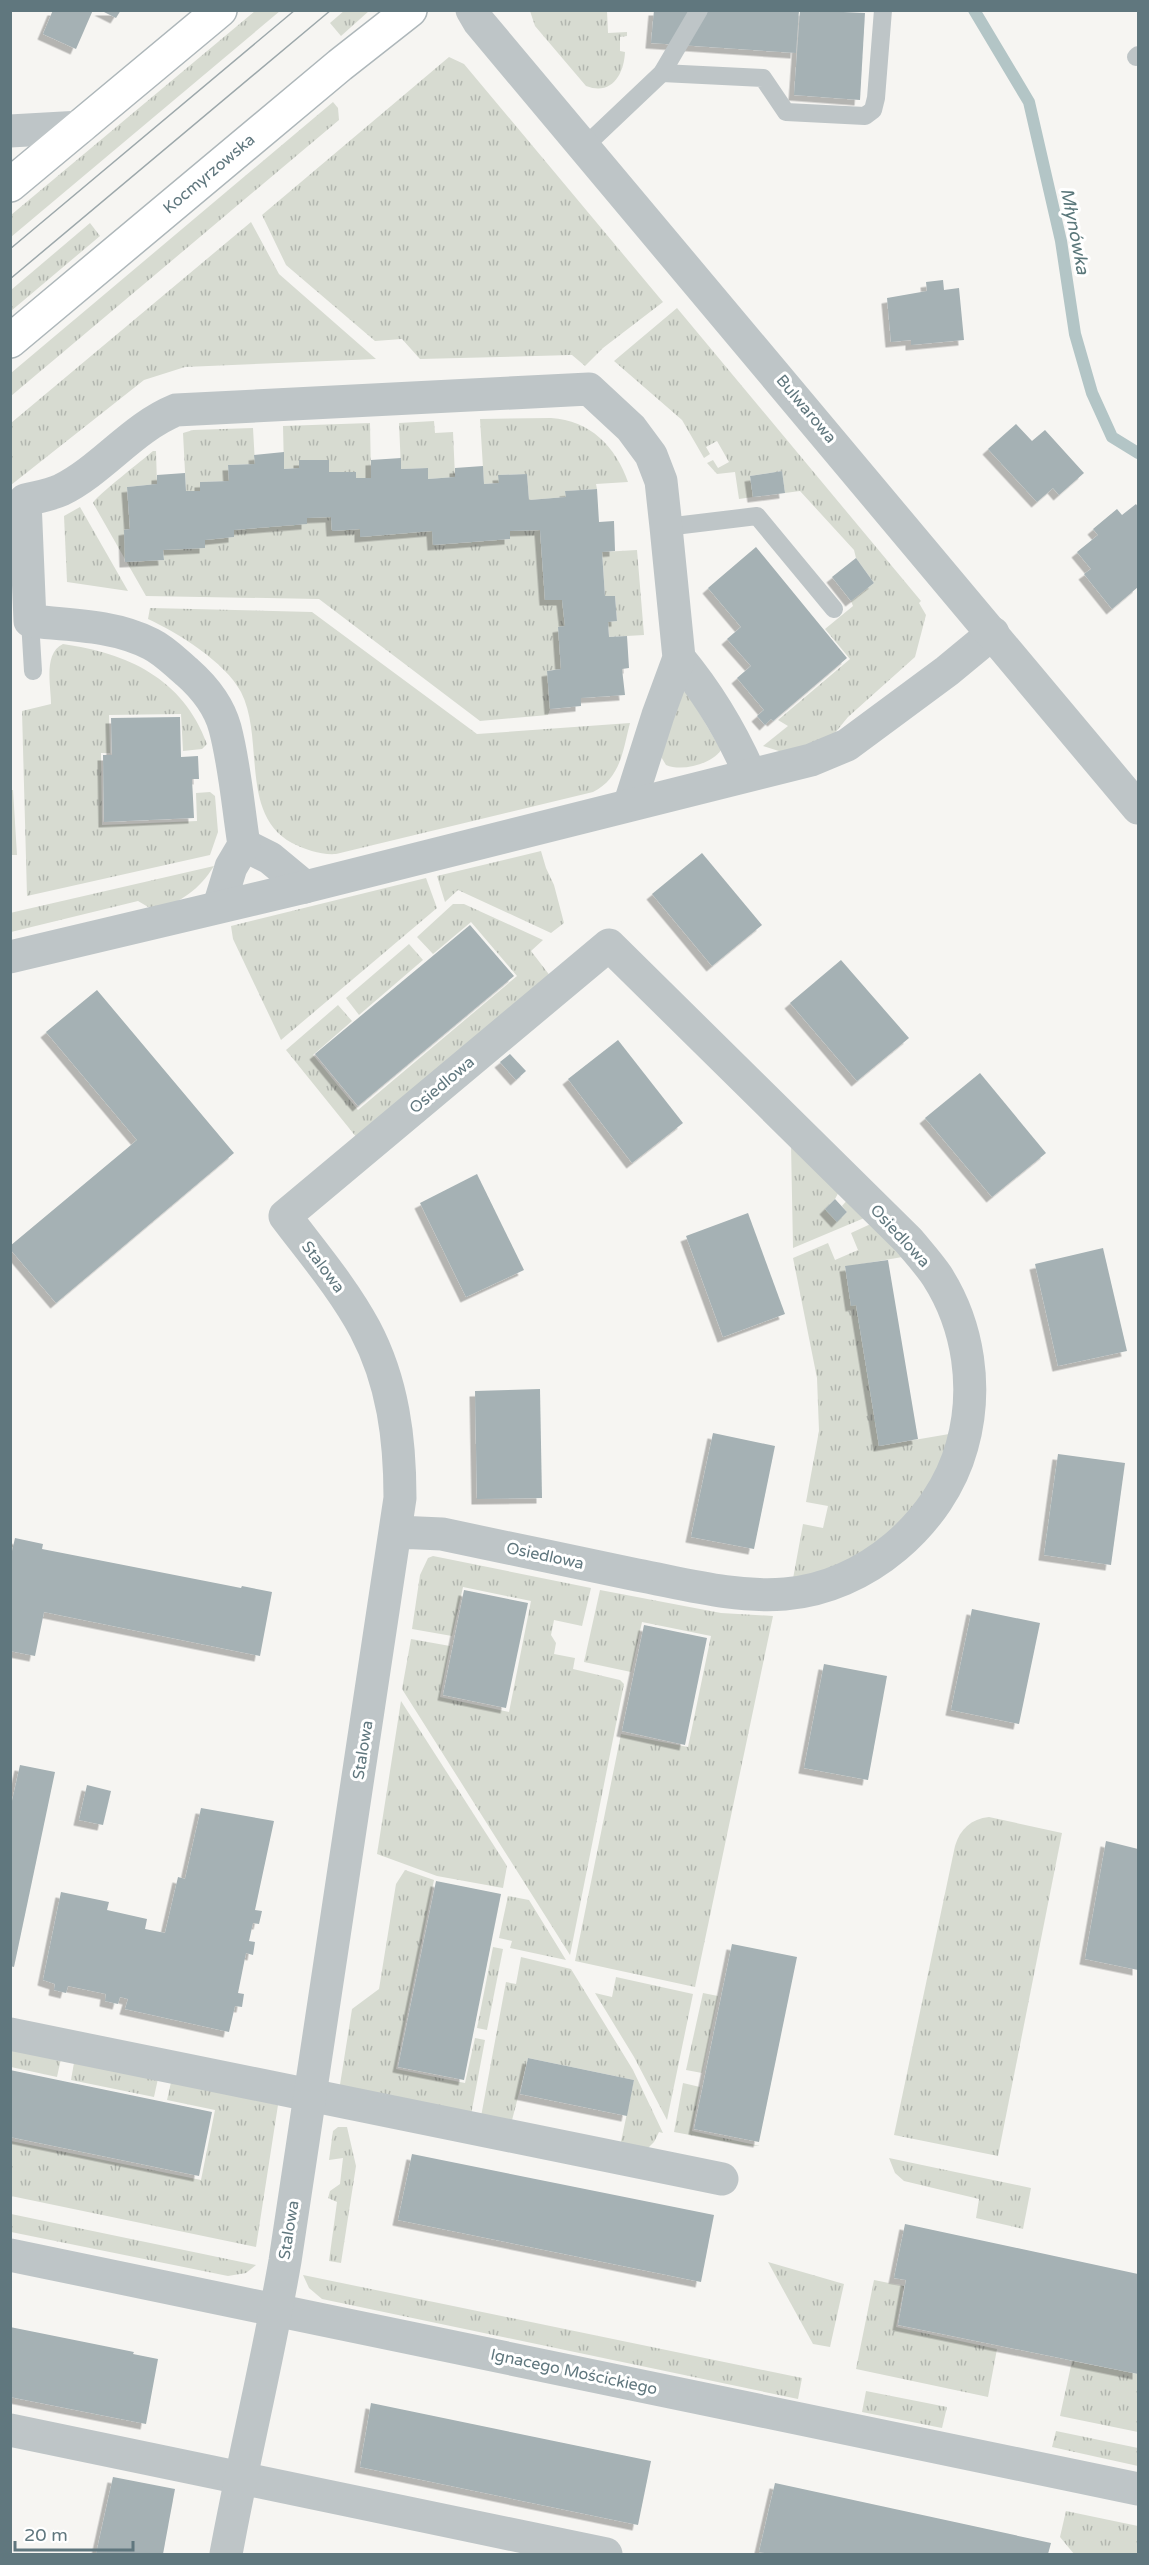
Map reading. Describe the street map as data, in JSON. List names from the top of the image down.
{
  "streets": {
    "main road": ["Kocmyrzowska"],
    "street": [
      "Bulwarowa",
      "Osiedlowa",
      "Stalowa",
      "Ignacego Mościckiego"
    ]
  },
  "crossings": [
    ["Osiedlowa", "Stalowa"],
    ["Stalowa", "Ignacego Mościckiego"]
  ],
  "water": ["Młynówka"],
  "scale_bar": "20 m"
}
